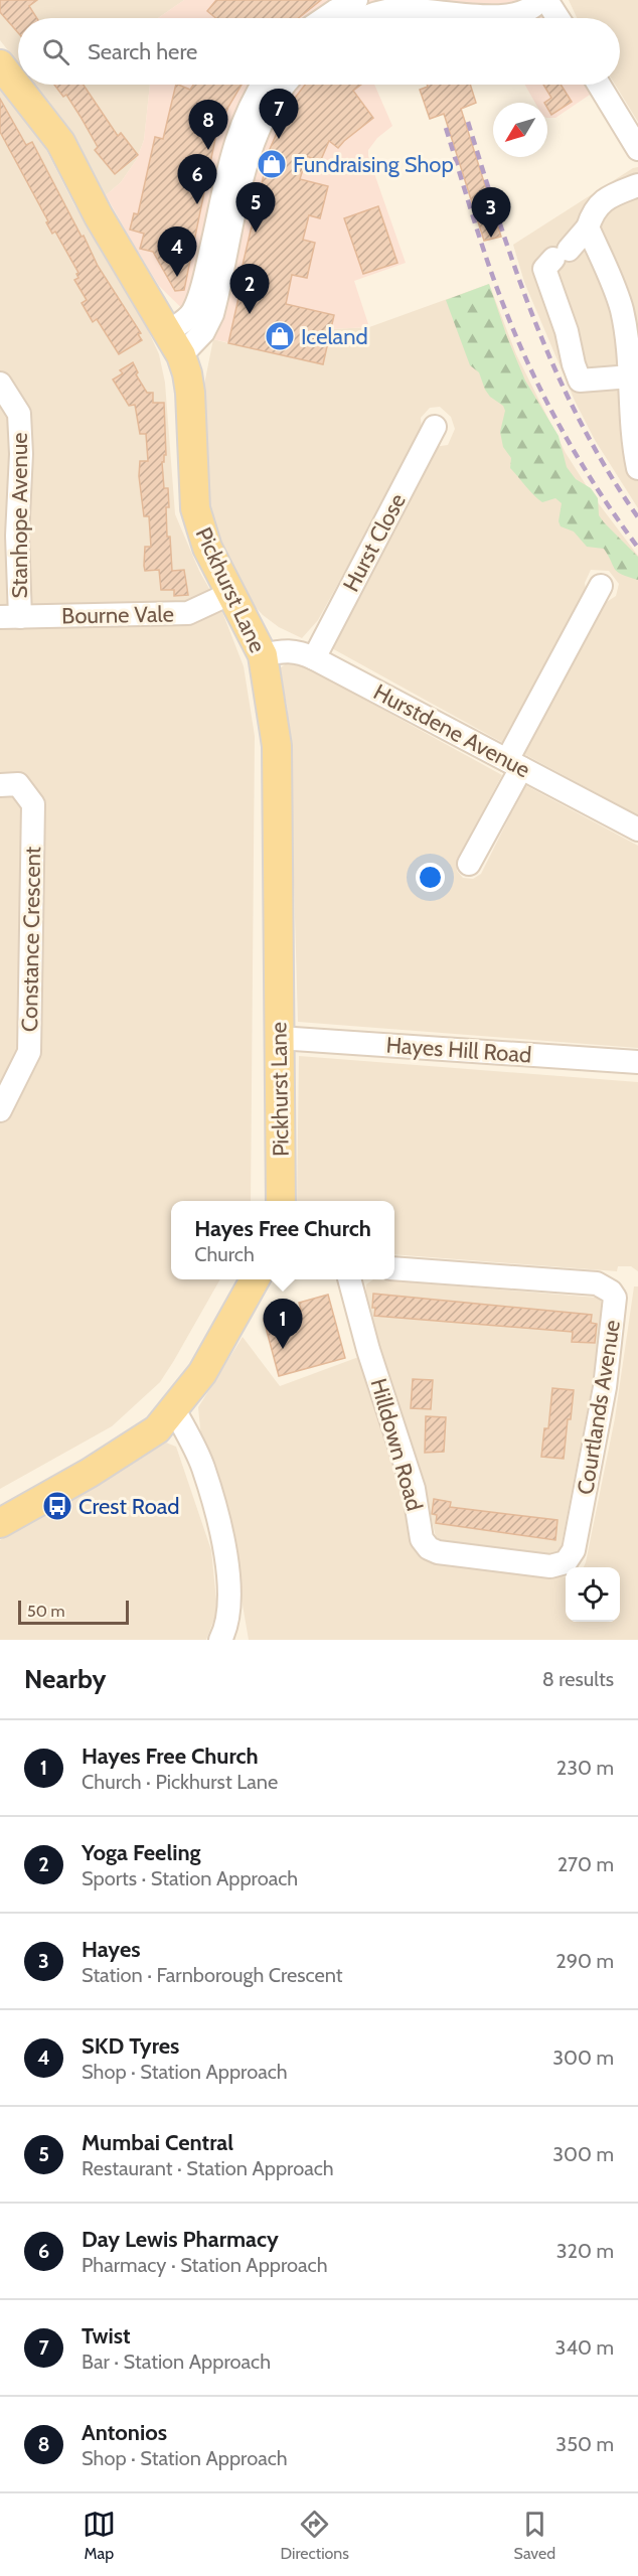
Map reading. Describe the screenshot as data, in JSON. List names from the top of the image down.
{
  "streets": {
    "main road": ["Pickhurst Lane"],
    "street": [
      "Stanhope Avenue",
      "Hurst Close",
      "Bourne Vale",
      "Hurstdene Avenue",
      "Constance Crescent",
      "Hayes Hill Road",
      "Courtlands Avenue",
      "Hilldown Road"
    ]
  },
  "crossings": [
    ["Stanhope Avenue", "Bourne Vale"],
    ["Hurst Close", "Hurstdene Avenue"],
    ["Pickhurst Lane", "Bourne Vale"],
    ["Pickhurst Lane", "Hurstdene Avenue"],
    ["Pickhurst Lane", "Hayes Hill Road"],
    ["Courtlands Avenue", "Hilldown Road"]
  ],
  "places": {
    "shop": ["Fundraising Shop", "Iceland"],
    "bus stop": ["Crest Road"]
  },
  "scale_bar": "50 m",
  "north": "bottom left",
  "page": {
    "search": "Search here",
    "pins": [
      "7",
      "8",
      "6",
      "5",
      "3",
      "4",
      "2",
      "1"
    ],
    "popup": ["Hayes Free Church", "Church"],
    "scale": "50 m",
    "heading": ["Nearby", "8 results"],
    "list": [
      {
        "mark": "1",
        "name": "Hayes Free Church",
        "note": "Church · Pickhurst Lane",
        "value": "230 m"
      },
      {
        "mark": "2",
        "name": "Yoga Feeling",
        "note": "Sports · Station Approach",
        "value": "270 m"
      },
      {
        "mark": "3",
        "name": "Hayes",
        "note": "Station · Farnborough Crescent",
        "value": "290 m"
      },
      {
        "mark": "4",
        "name": "SKD Tyres",
        "note": "Shop · Station Approach",
        "value": "300 m"
      },
      {
        "mark": "5",
        "name": "Mumbai Central",
        "note": "Restaurant · Station Approach",
        "value": "300 m"
      },
      {
        "mark": "6",
        "name": "Day Lewis Pharmacy",
        "note": "Pharmacy · Station Approach",
        "value": "320 m"
      },
      {
        "mark": "7",
        "name": "Twist",
        "note": "Bar · Station Approach",
        "value": "340 m"
      },
      {
        "mark": "8",
        "name": "Antonios",
        "note": "Shop · Station Approach",
        "value": "350 m"
      }
    ],
    "nav": ["Map", "Directions", "Saved"]
  }
}
